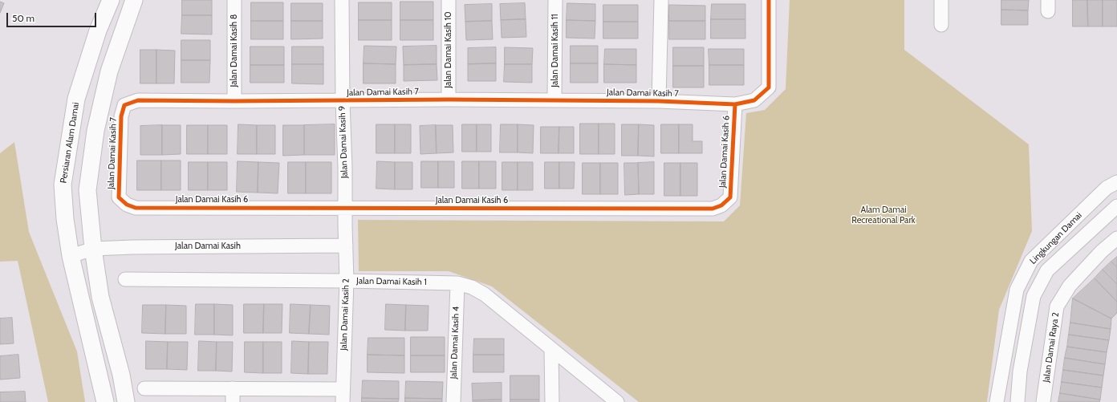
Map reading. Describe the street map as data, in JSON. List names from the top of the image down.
{
  "streets": {
    "street": [
      "Jalan Damai Kasih 10",
      "Jalan Damai Kasih 8",
      "Jalan Damai Kasih 11",
      "Jalan Damai Kasih 7",
      "Jalan Damai Kasih 9",
      "Persiaran Alam Damai",
      "Jalan Damai Kasih 6",
      "Lingkungan Damai",
      "Jalan Damai Kasih",
      "Jalan Damai Kasih 1",
      "Jalan Damai Kasih 2",
      "Jalan Damai Kasih 4",
      "Jalan Damai Raya 2"
    ]
  },
  "crossings": [
    ["Jalan Damai Kasih 10", "Jalan Damai Kasih 7"],
    ["Jalan Damai Kasih 8", "Jalan Damai Kasih 7"],
    ["Jalan Damai Kasih 11", "Jalan Damai Kasih 7"],
    ["Jalan Damai Kasih 7", "Jalan Damai Kasih 9"],
    ["Jalan Damai Kasih 7", "Jalan Damai Kasih 6"],
    ["Jalan Damai Kasih 9", "Jalan Damai Kasih 6"],
    ["Jalan Damai Kasih 9", "Jalan Damai Kasih"],
    ["Jalan Damai Kasih 9", "Jalan Damai Kasih 2"],
    ["Persiaran Alam Damai", "Jalan Damai Kasih"],
    ["Jalan Damai Kasih", "Jalan Damai Kasih 2"],
    ["Jalan Damai Kasih 1", "Jalan Damai Kasih 2"],
    ["Jalan Damai Kasih 1", "Jalan Damai Kasih 4"]
  ],
  "parks": ["Alam Damai Recreational Park"],
  "scale_bar": "50 m"
}
